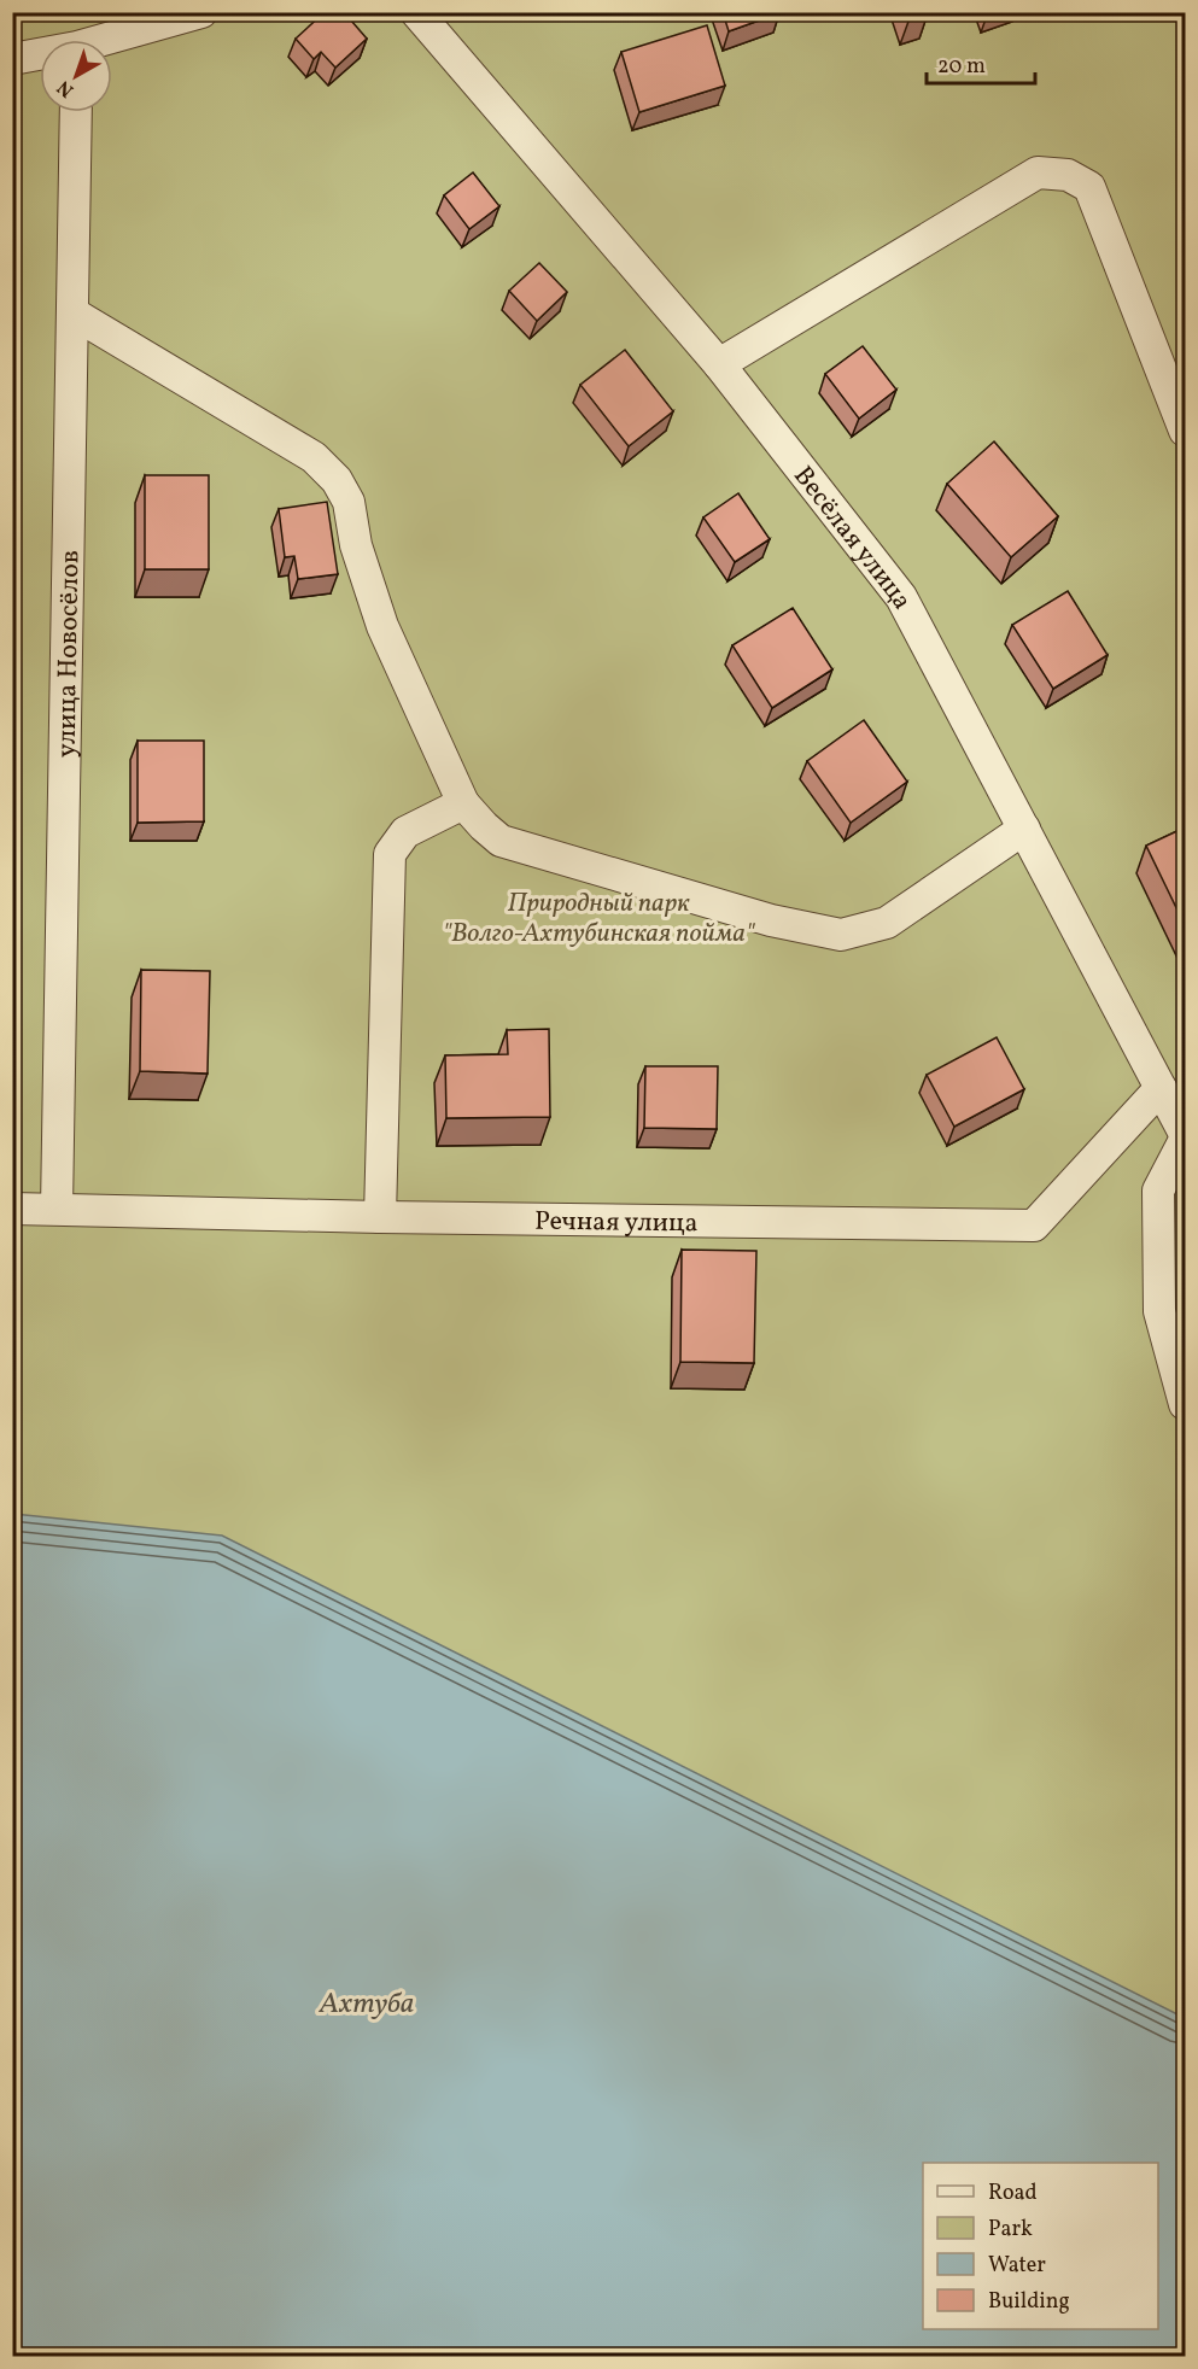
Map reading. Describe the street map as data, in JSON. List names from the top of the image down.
{
  "streets": {
    "street": ["Весёлая улица", "улица Новосёлов", "Речная улица"]
  },
  "crossings": [
    ["Весёлая улица", "Речная улица"],
    ["улица Новосёлов", "Речная улица"]
  ],
  "water": ["Ахтуба"],
  "parks": ["Природный парк \"Волго-Ахтубинская пойма\""],
  "legend": [
    "Road",
    "Park",
    "Water",
    "Building"
  ],
  "scale_bar": "20 m",
  "north": "bottom left"
}
